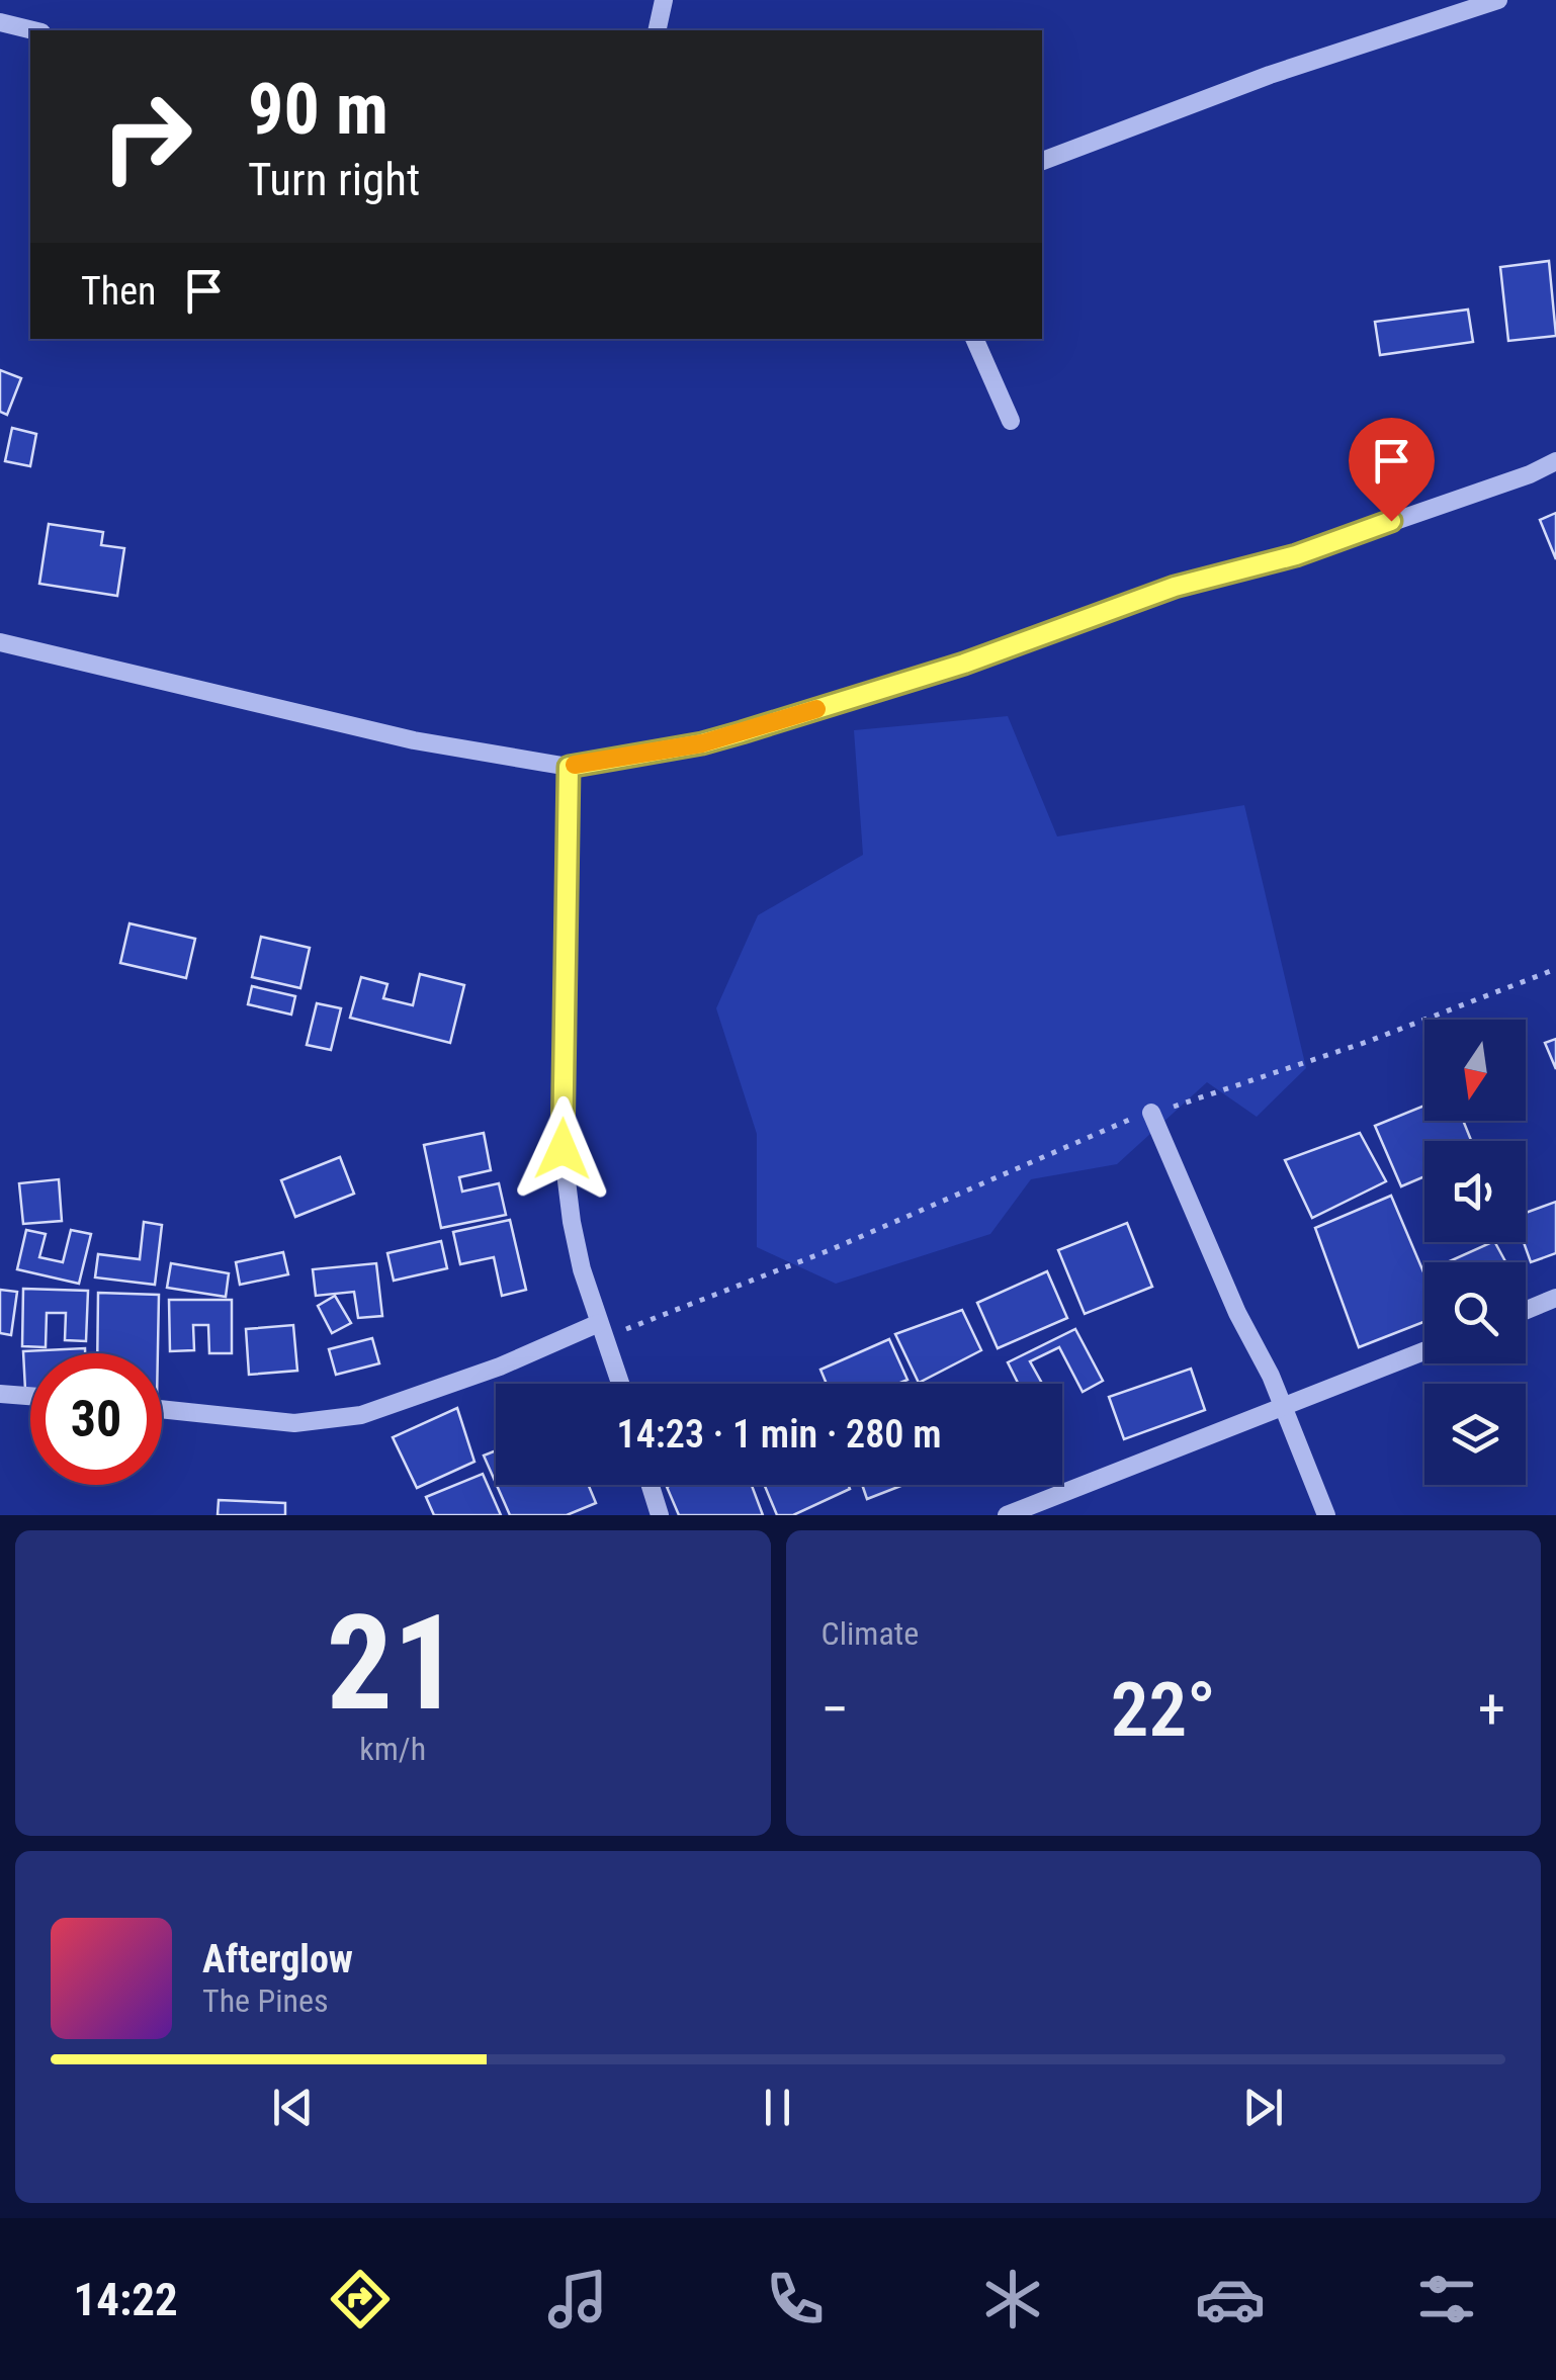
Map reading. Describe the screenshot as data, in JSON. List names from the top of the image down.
{
  "north": "bottom",
  "page": {
    "turn": ["90 m", "Turn right"],
    "then": "Then",
    "limit": "30",
    "trip": "14:23 · 1 min · 280 m",
    "tile": [
      ["21", "km/h"],
      "Climate"
    ],
    "heat": ["−", "22°", "+"],
    "song": ["Afterglow", "The Pines"],
    "tabs": "14:22"
  }
}
